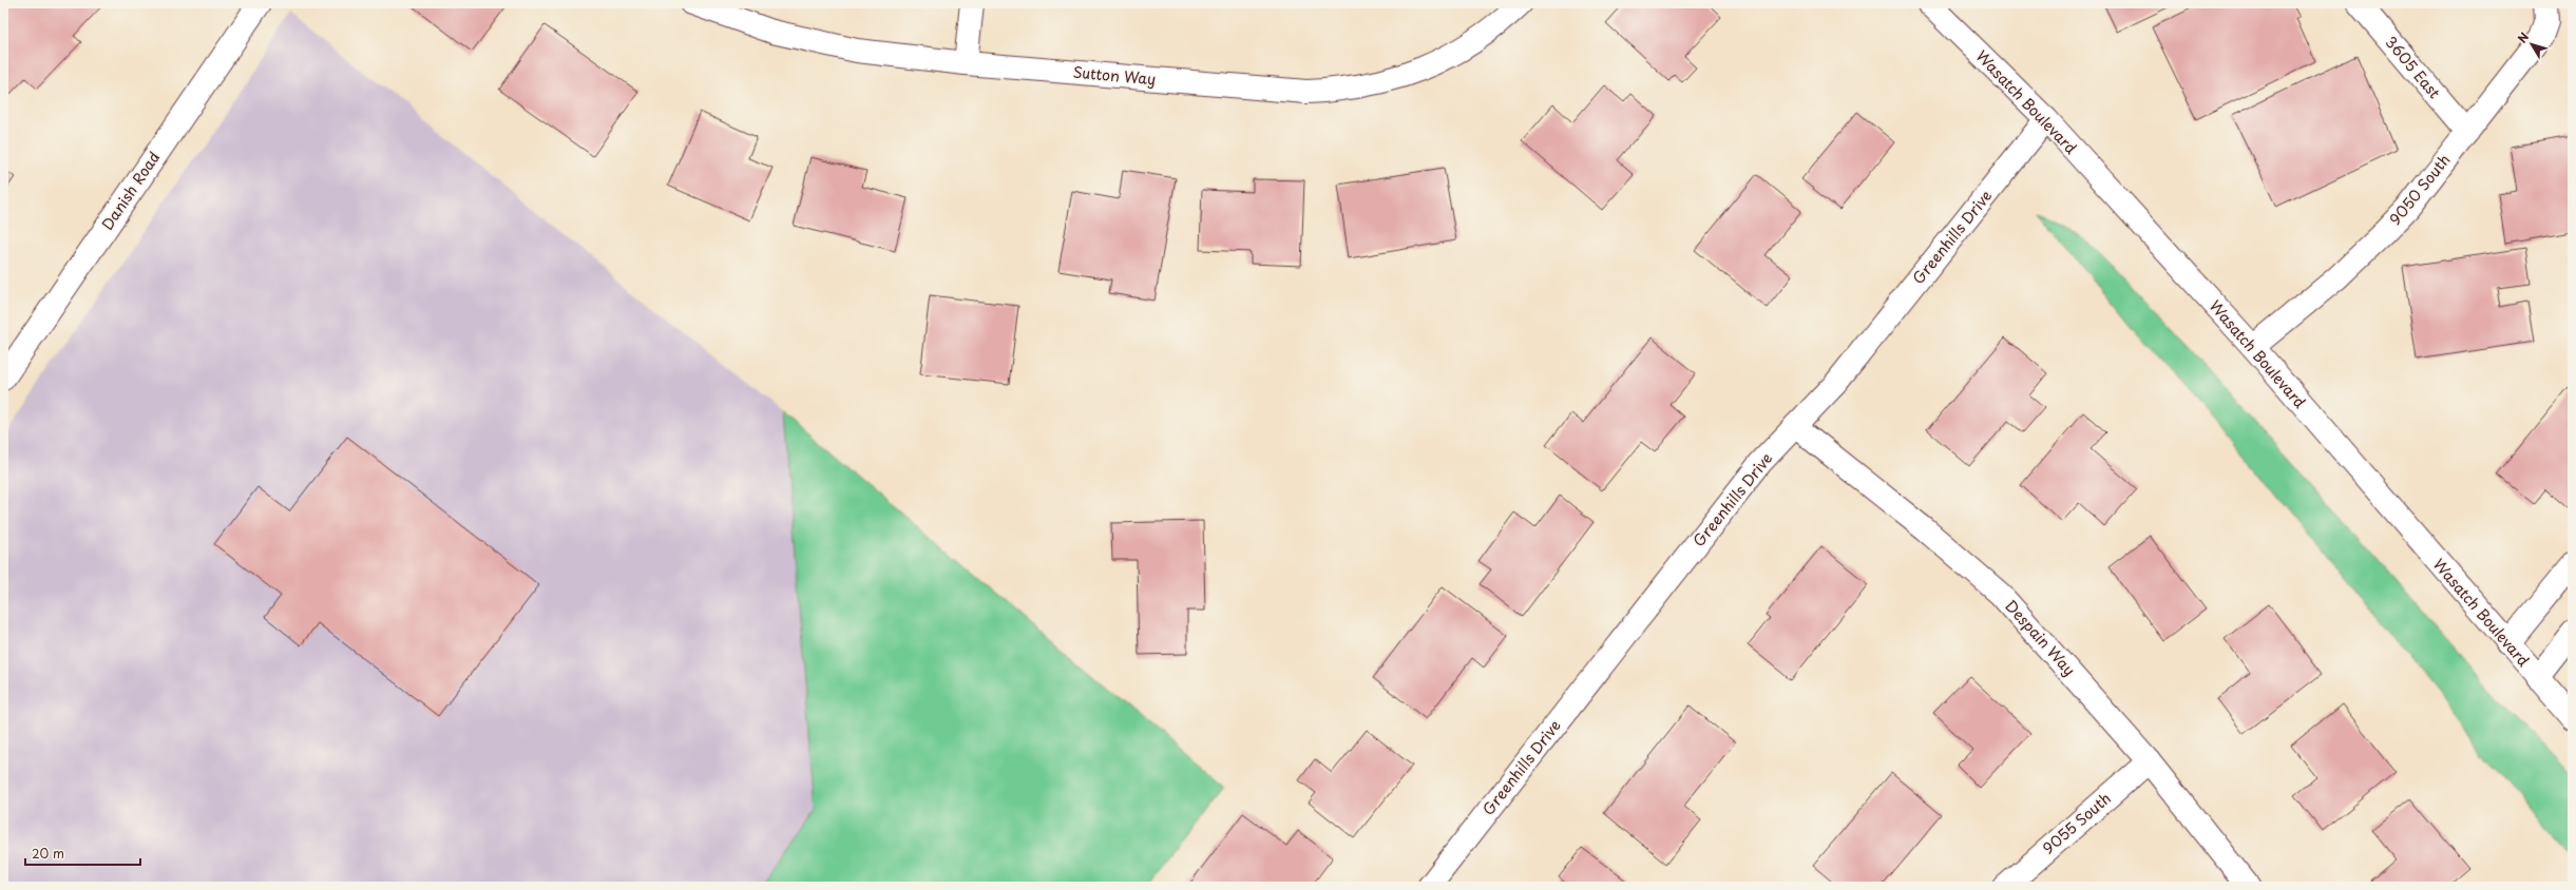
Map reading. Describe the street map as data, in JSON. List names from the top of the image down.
{
  "streets": {
    "street": [
      "3605 East",
      "Sutton Way",
      "Wasatch Boulevard",
      "9050 South",
      "Danish Road",
      "Greenhills Drive",
      "Despain Way",
      "9055 South"
    ]
  },
  "crossings": [
    ["3605 East", "9050 South"],
    ["Wasatch Boulevard", "9050 South"],
    ["Wasatch Boulevard", "Greenhills Drive"],
    ["Greenhills Drive", "Despain Way"],
    ["Despain Way", "9055 South"]
  ],
  "scale_bar": "20 m",
  "north": "top left"
}
